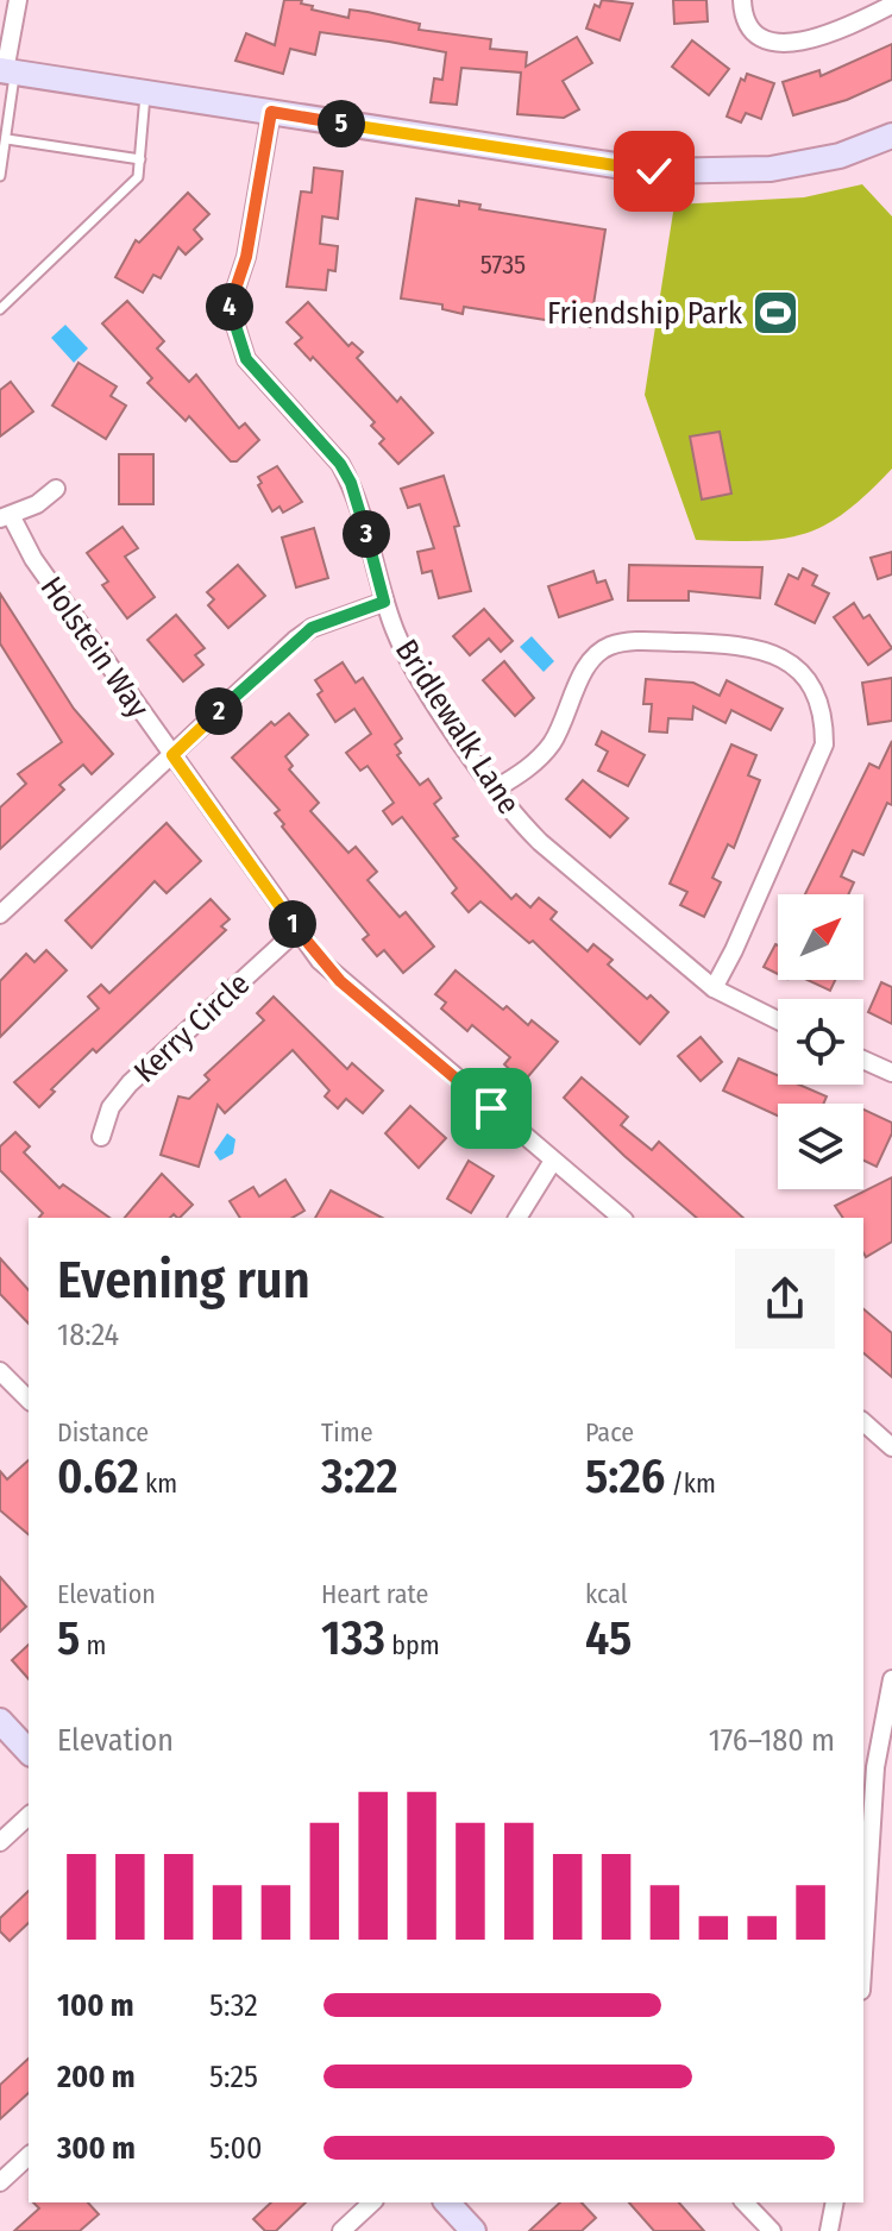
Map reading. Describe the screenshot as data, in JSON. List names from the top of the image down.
{
  "streets": {
    "street": ["Holstein Way", "Bridlewalk Lane", "Kerry Circle"]
  },
  "crossings": [
    ["Holstein Way", "Kerry Circle"]
  ],
  "places": {
    "sports": ["Friendship Park"]
  },
  "house_numbers": ["5735"],
  "north": "top right",
  "page": {
    "pins": [
      "5",
      "4",
      "3",
      "2",
      "1"
    ],
    "heading": ["Evening run", "18:24"],
    "stats": [
      ["Distance", "0.62 km"],
      ["Time", "3:22"],
      ["Pace", "5:26 /km"],
      ["Elevation", "5 m"],
      ["Heart rate", "133 bpm"],
      ["kcal", "45"]
    ],
    "chart": ["Elevation", "176–180 m"],
    "list": [
      {
        "name": "100 m",
        "note": "5:32"
      },
      {
        "name": "200 m",
        "note": "5:25"
      },
      {
        "name": "300 m",
        "note": "5:00"
      }
    ]
  }
}
